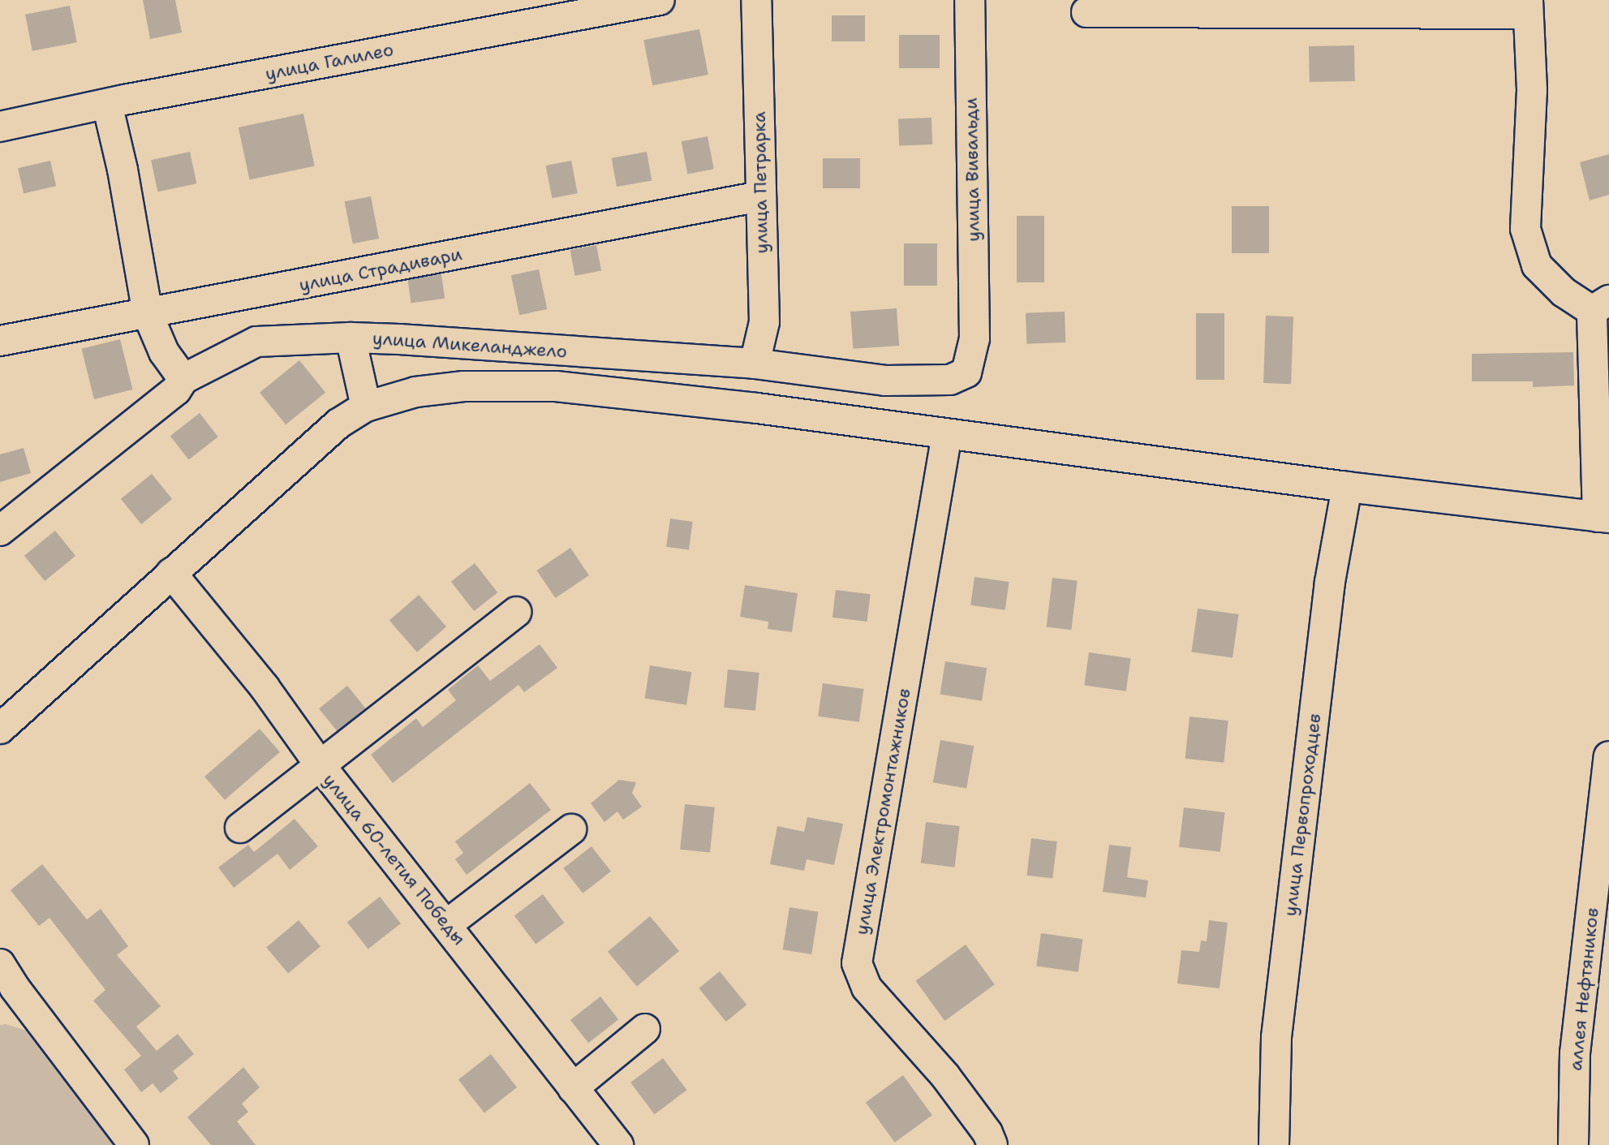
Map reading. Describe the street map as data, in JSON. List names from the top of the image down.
{
  "streets": {
    "street": [
      "улица Галилео",
      "улица Вивальди",
      "улица Петрарка",
      "улица Страдивари",
      "улица Микеланджело",
      "улица Электромонтажников",
      "улица Первопроходцев",
      "улица 60-летия Победы",
      "аллея Нефтяников"
    ]
  },
  "crossings": [
    ["улица Вивальди", "улица Микеланджело"],
    ["улица Петрарка", "улица Страдивари"],
    ["улица Петрарка", "улица Микеланджело"]
  ]
}
